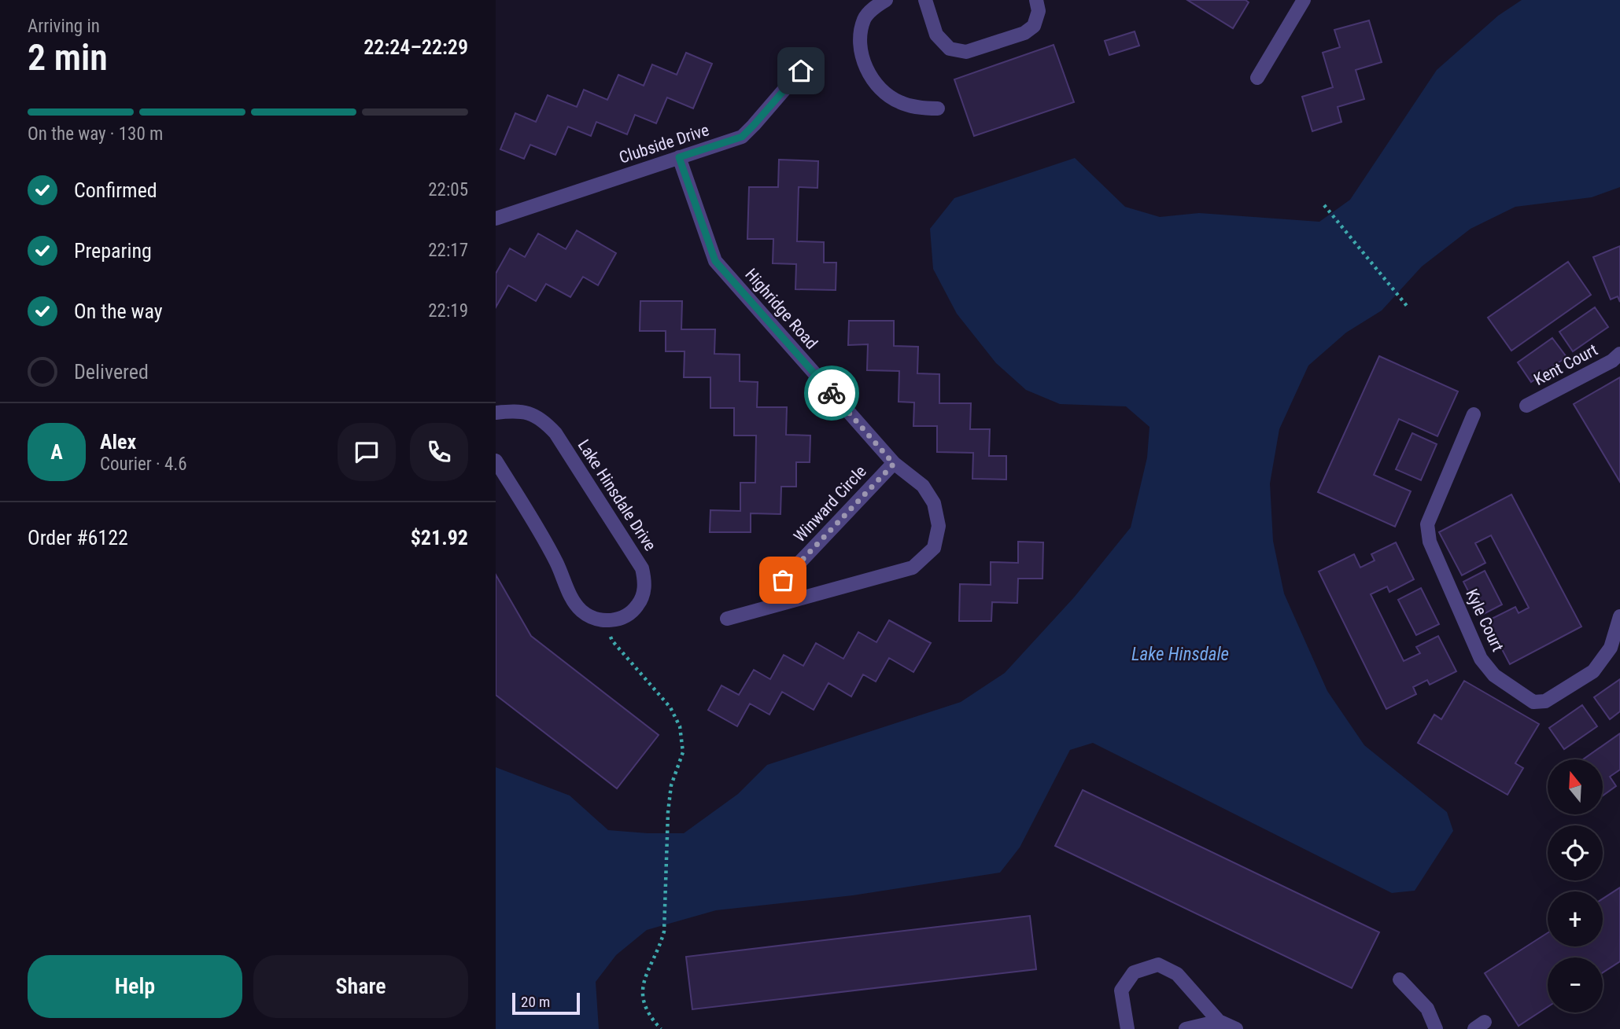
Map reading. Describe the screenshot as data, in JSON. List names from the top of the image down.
{
  "streets": {
    "street": [
      "Clubside Drive",
      "Highridge Road",
      "Kent Court",
      "Lake Hinsdale Drive",
      "Winward Circle",
      "Kyle Court"
    ]
  },
  "crossings": [
    ["Clubside Drive", "Highridge Road"],
    ["Highridge Road", "Winward Circle"]
  ],
  "water": ["Lake Hinsdale"],
  "scale_bar": "20 m",
  "north": "top",
  "page": {
    "heading": ["2 min", "Arriving in", "22:24–22:29"],
    "panel": [
      "Alex",
      "Courier · 4.6",
      "Order #6122",
      "$21.92"
    ],
    "bar": "On the way · 130 m",
    "list": [
      ["Confirmed", "22:05"],
      ["Preparing", "22:17"],
      ["On the way", "22:19"],
      "Delivered"
    ],
    "round": "A",
    "map_buttons": ["+", "−"],
    "buttons": ["Help", "Share"],
    "scale": "20 m"
  }
}
